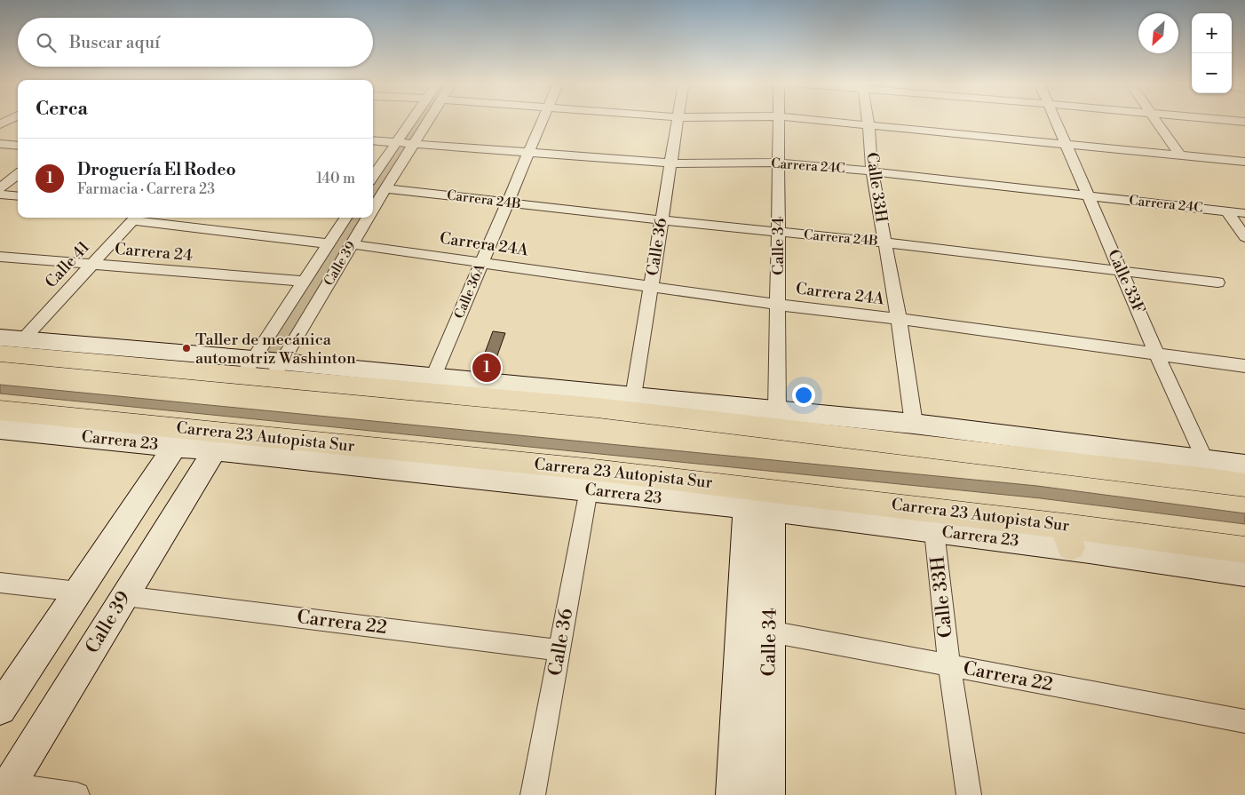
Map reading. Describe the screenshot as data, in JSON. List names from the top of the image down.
{
  "streets": {
    "main road": ["Carrera 23 Autopista Sur"],
    "street": [
      "Carrera 24C",
      "Calle 33H",
      "Carrera 24B",
      "Carrera 24A",
      "Calle 34",
      "Calle 36",
      "Carrera 24",
      "Calle 39",
      "Calle 41",
      "Calle 33F",
      "Calle 36A",
      "Carrera 23",
      "Carrera 22"
    ]
  },
  "crossings": [
    ["Carrera 24C", "Calle 33H"],
    ["Carrera 24C", "Calle 34"],
    ["Carrera 24C", "Calle 36"],
    ["Carrera 24C", "Calle 39"],
    ["Carrera 24C", "Calle 33F"],
    ["Carrera 24C", "Calle 36A"],
    ["Calle 33H", "Carrera 24B"],
    ["Calle 33H", "Carrera 24A"],
    ["Calle 33H", "Carrera 23"],
    ["Calle 33H", "Carrera 22"],
    ["Carrera 24B", "Calle 34"],
    ["Carrera 24B", "Calle 36"],
    ["Carrera 24B", "Calle 39"],
    ["Carrera 24B", "Calle 33F"],
    ["Carrera 24B", "Calle 36A"],
    ["Carrera 24A", "Calle 34"],
    ["Carrera 24A", "Calle 36"],
    ["Carrera 24A", "Calle 39"],
    ["Carrera 24A", "Calle 33F"],
    ["Carrera 24A", "Calle 36A"],
    ["Calle 34", "Carrera 23 Autopista Sur"],
    ["Calle 34", "Carrera 23"],
    ["Calle 34", "Carrera 22"],
    ["Calle 36", "Carrera 23"],
    ["Calle 36", "Carrera 22"],
    ["Carrera 24", "Calle 39"],
    ["Carrera 24", "Calle 41"],
    ["Calle 39", "Carrera 23"],
    ["Calle 39", "Carrera 22"],
    ["Carrera 23 Autopista Sur", "Carrera 23"]
  ],
  "places": ["Taller de mecánica automotriz Washinton"],
  "north": "bottom left",
  "page": {
    "map_buttons": ["+", "−"],
    "search": "Buscar aquí",
    "heading": "Cerca",
    "list": [
      {
        "mark": "1",
        "name": "Droguería El Rodeo",
        "note": "Farmacia · Carrera 23",
        "value": "140 m"
      }
    ],
    "pins": "1"
  }
}
